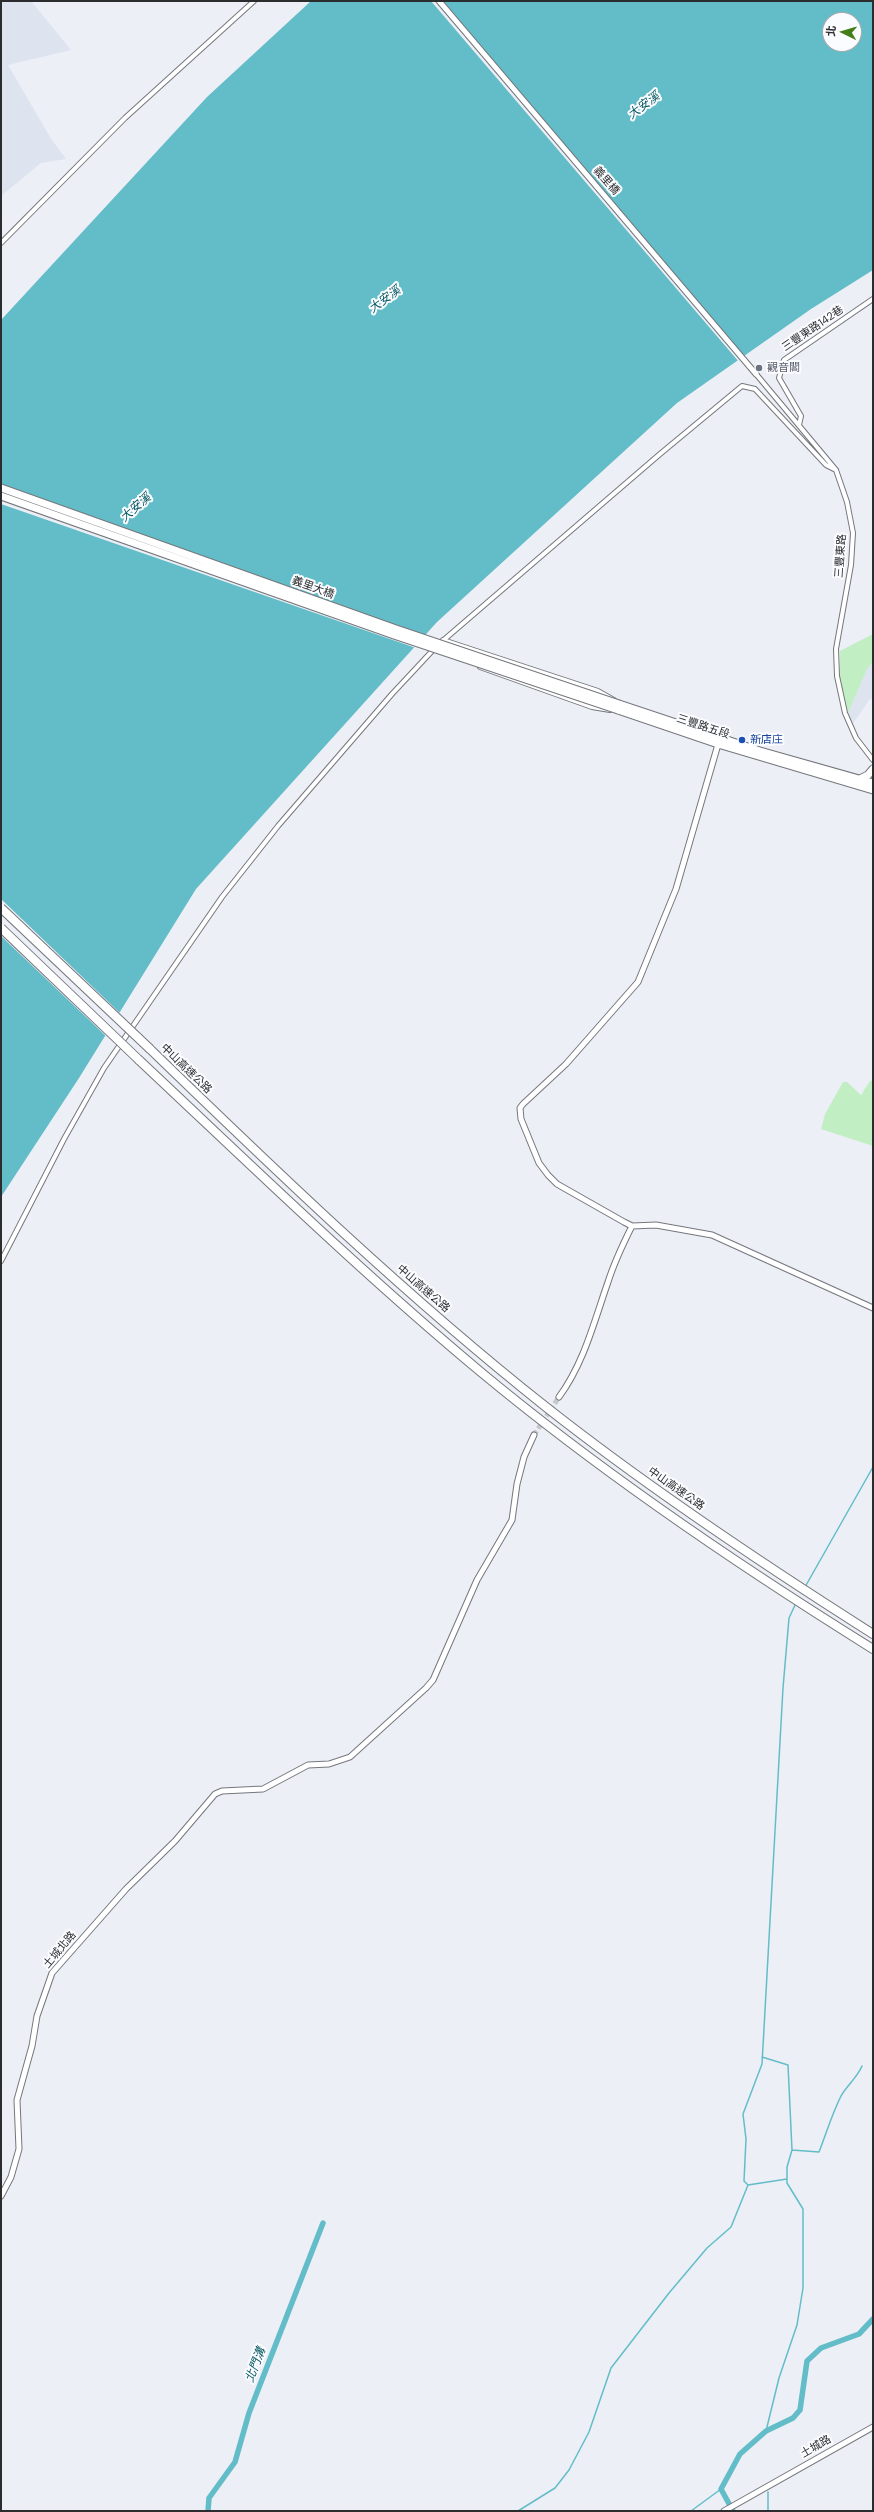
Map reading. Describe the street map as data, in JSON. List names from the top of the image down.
{
  "streets": {
    "highway": ["中山高速公路"],
    "main road": ["義里大橋", "三豐路五段"],
    "street": [
      "義里橋",
      "三豐東路142巷",
      "三豐東路",
      "土城北路",
      "土城路"
    ]
  },
  "crossings": [
    ["義里橋", "三豐東路"],
    ["三豐東路142巷", "三豐東路"],
    ["義里大橋", "三豐路五段"]
  ],
  "water": ["大安溪", "北門溝"],
  "places": ["觀音閣", "新店庄"],
  "north": "left"
}
